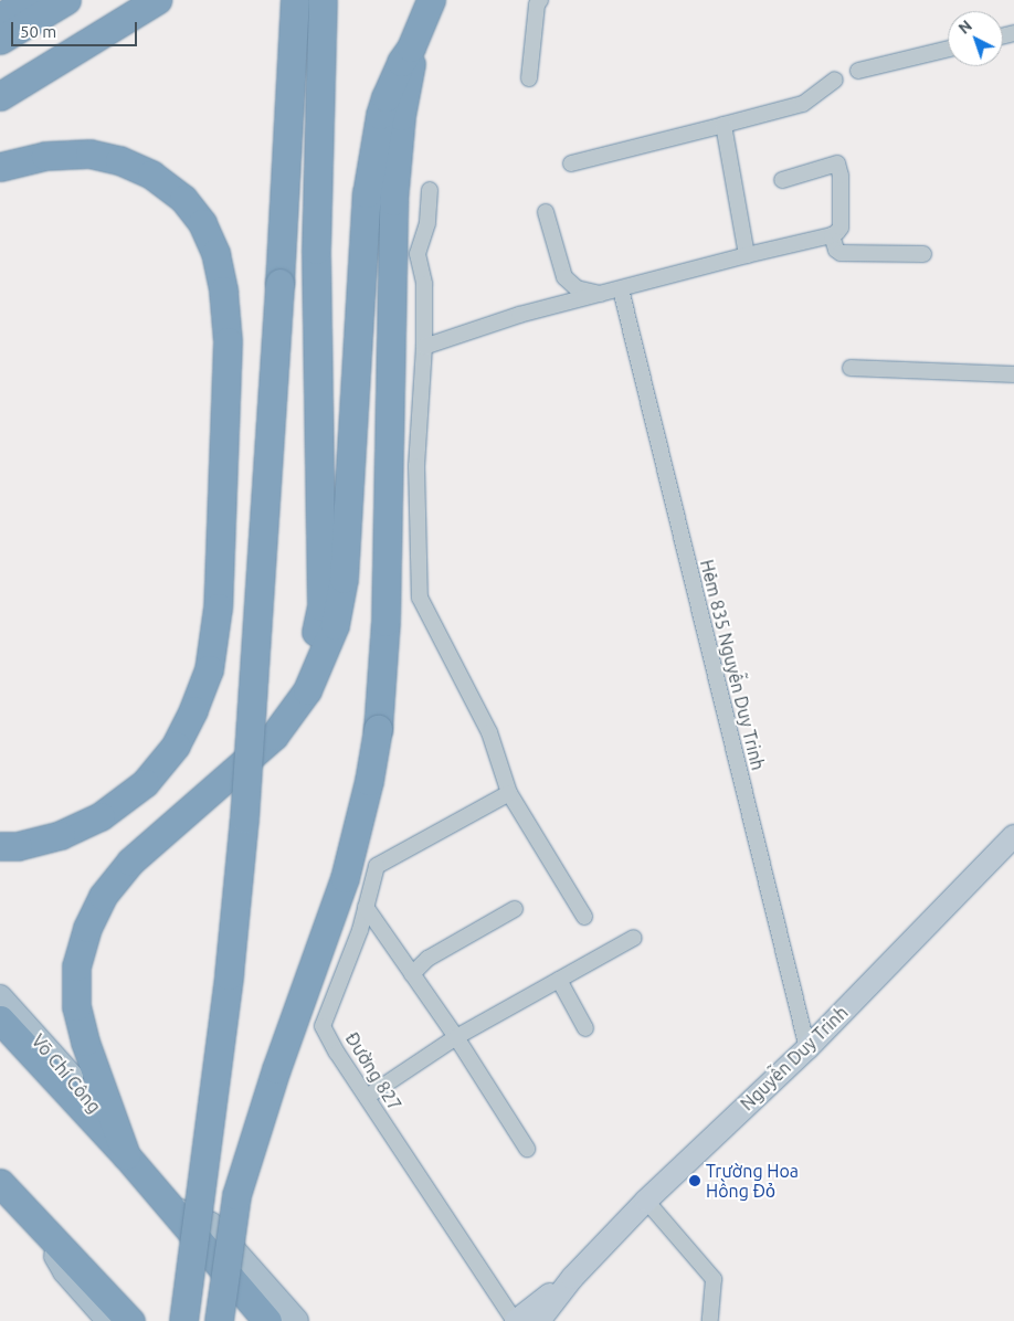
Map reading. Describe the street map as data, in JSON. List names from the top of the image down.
{
  "streets": {
    "highway": ["Võ Chí Công"],
    "main road": ["Nguyễn Duy Trinh"],
    "street": ["Hẻm 835 Nguyễn Duy Trinh", "Đường 827"]
  },
  "crossings": [
    ["Hẻm 835 Nguyễn Duy Trinh", "Nguyễn Duy Trinh"],
    ["Nguyễn Duy Trinh", "Đường 827"]
  ],
  "places": ["Trường Hoa Hồng Đỏ"],
  "scale_bar": "50 m",
  "north": "top left"
}
